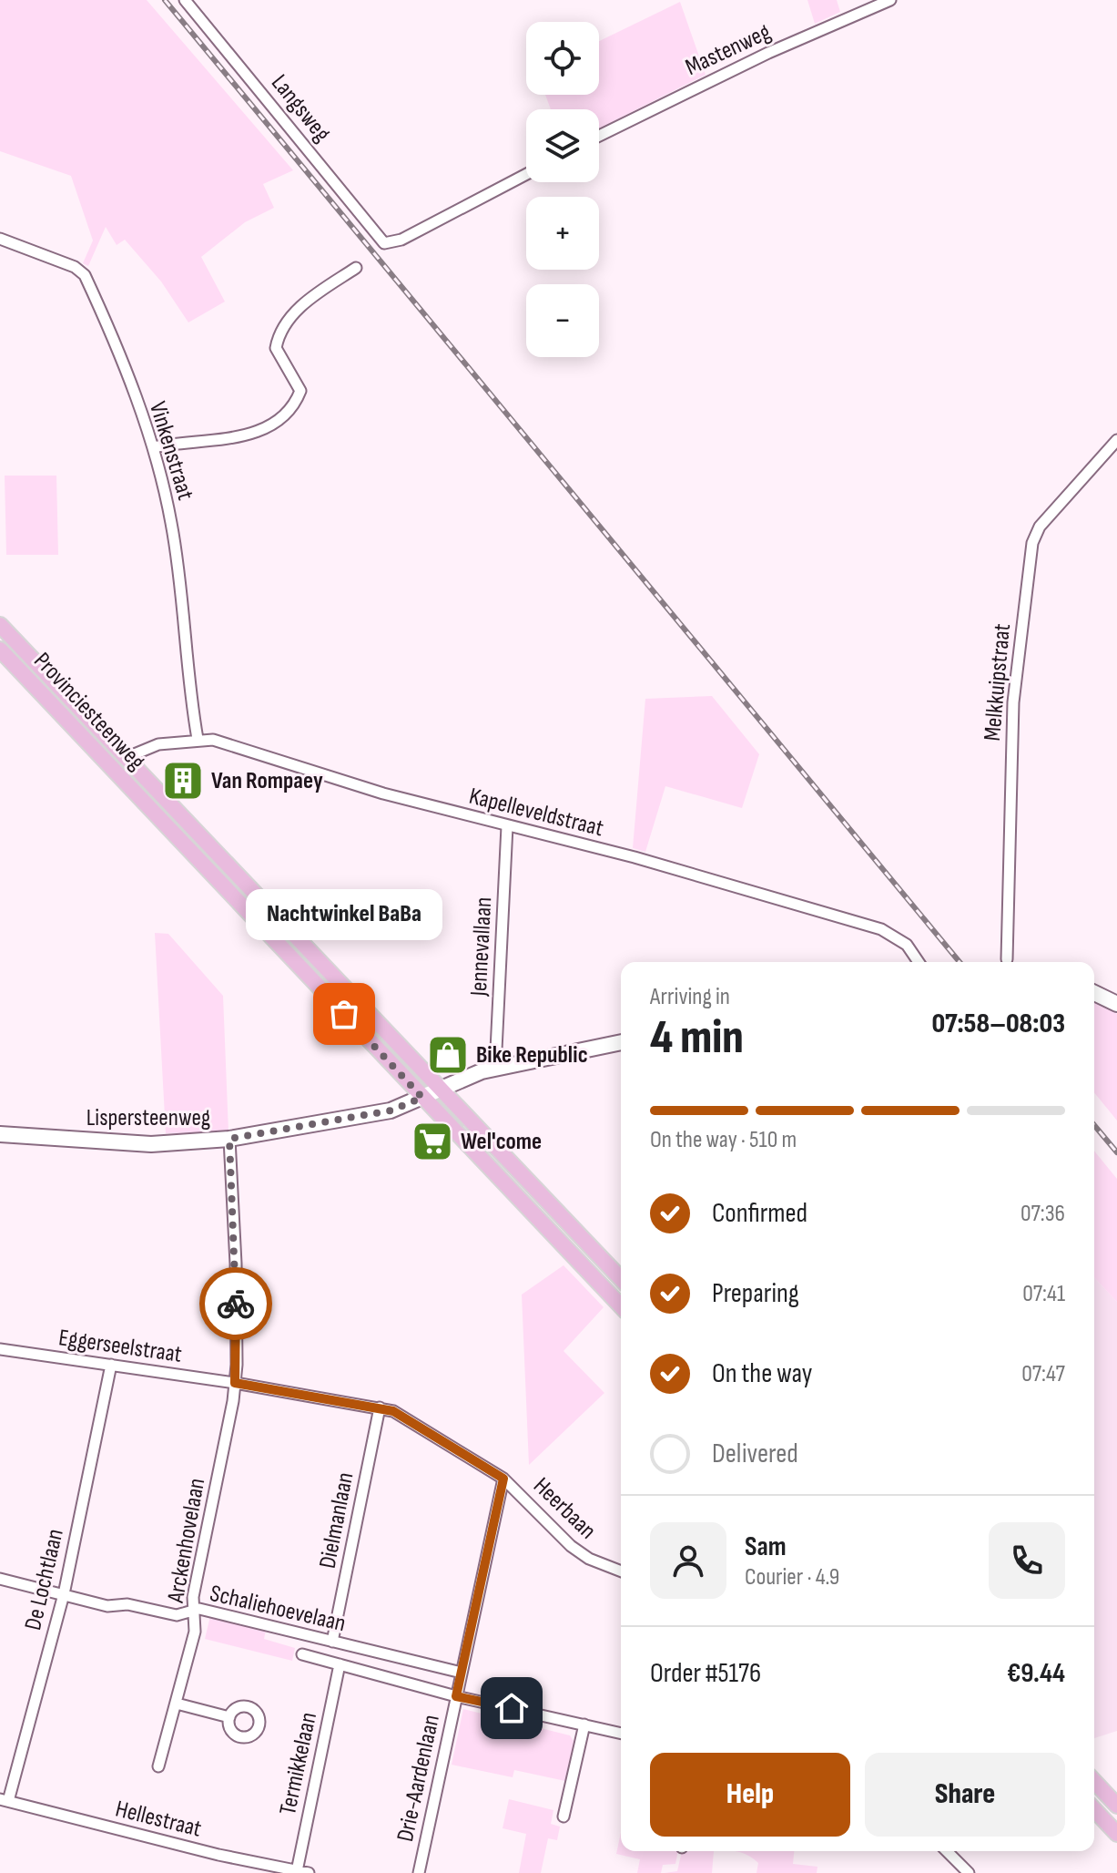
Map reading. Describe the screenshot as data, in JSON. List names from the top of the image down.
{
  "streets": {
    "main road": ["Provinciesteenweg"],
    "street": [
      "Mastenweg",
      "Langsweg",
      "Vinkenstraat",
      "Melkkuipstraat",
      "Kapelleveldstraat",
      "Jennevallaan",
      "Lispersteenweg",
      "Eggerseelstraat",
      "Heerbaan",
      "Dielmanlaan",
      "Arckenhovelaan",
      "De Lochtlaan",
      "Schaliehoevelaan",
      "Termikkelaan",
      "Drie-Aardenlaan",
      "Hellestraat"
    ]
  },
  "crossings": [
    ["Vinkenstraat", "Kapelleveldstraat"],
    ["Provinciesteenweg", "Kapelleveldstraat"],
    ["Provinciesteenweg", "Lispersteenweg"],
    ["Kapelleveldstraat", "Jennevallaan"],
    ["Jennevallaan", "Lispersteenweg"],
    ["Lispersteenweg", "Arckenhovelaan"],
    ["Eggerseelstraat", "Heerbaan"],
    ["Eggerseelstraat", "Arckenhovelaan"],
    ["Eggerseelstraat", "De Lochtlaan"],
    ["Heerbaan", "Dielmanlaan"],
    ["Heerbaan", "Arckenhovelaan"],
    ["Heerbaan", "Drie-Aardenlaan"],
    ["Dielmanlaan", "Schaliehoevelaan"],
    ["Arckenhovelaan", "Schaliehoevelaan"],
    ["De Lochtlaan", "Schaliehoevelaan"],
    ["De Lochtlaan", "Hellestraat"],
    ["Schaliehoevelaan", "Termikkelaan"],
    ["Schaliehoevelaan", "Drie-Aardenlaan"],
    ["Termikkelaan", "Hellestraat"]
  ],
  "places": {
    "building": ["Van Rompaey"],
    "other": ["Nachtwinkel BaBa"],
    "shop": ["Bike Republic"],
    "supermarket": ["Wel'come"]
  },
  "page": {
    "map_buttons": ["+", "−"],
    "bubble": "Nachtwinkel BaBa",
    "heading": ["4 min", "Arriving in", "07:58–08:03"],
    "panel": [
      "Sam",
      "Courier · 4.9",
      "Order #5176",
      "€9.44"
    ],
    "bar": "On the way · 510 m",
    "list": [
      ["Confirmed", "07:36"],
      ["Preparing", "07:41"],
      ["On the way", "07:47"],
      "Delivered"
    ],
    "buttons": ["Help", "Share"]
  }
}
